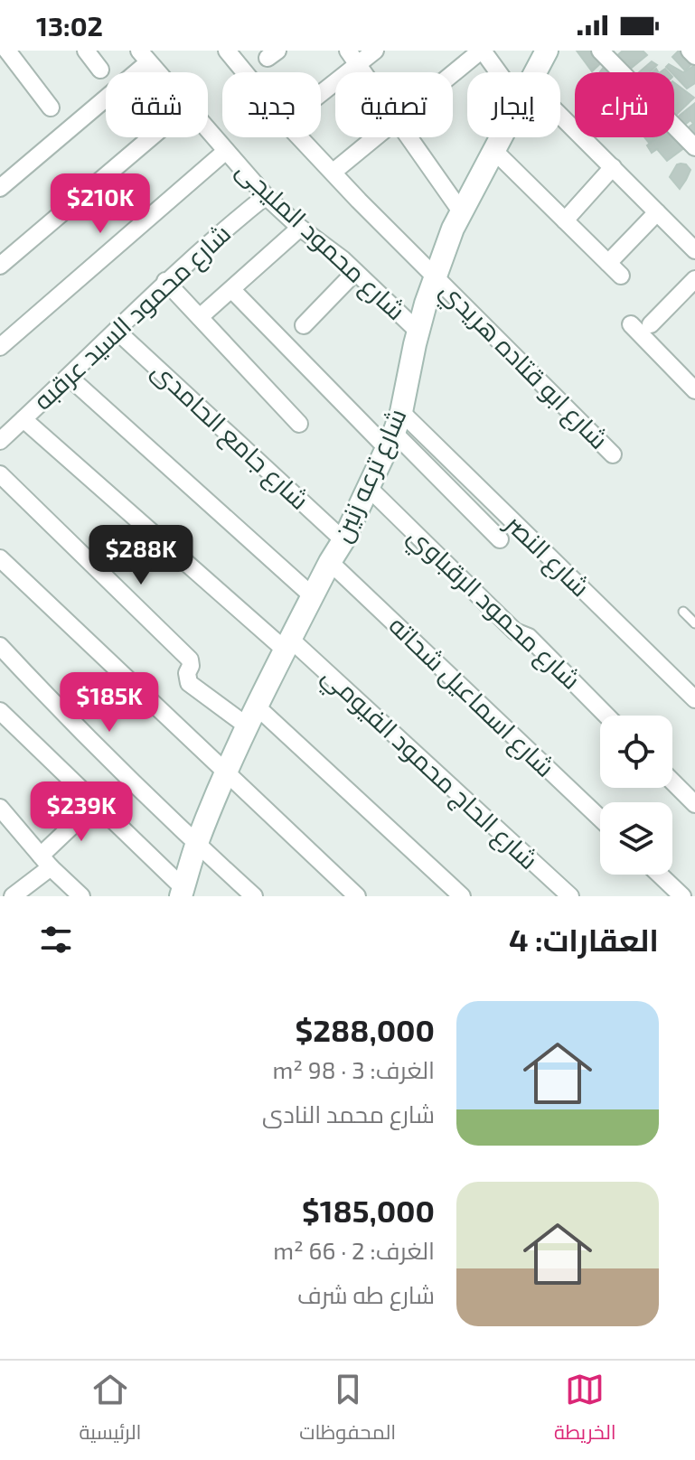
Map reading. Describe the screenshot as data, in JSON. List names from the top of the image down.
{
  "streets": {
    "street": [
      "شارع محمود المليجى",
      "شارع محمود السيد عرقبه",
      "شارع ابو قتاده هريدي",
      "شارع جامع الحامدى",
      "شارع ترعه زنين",
      "شارع النصر",
      "شارع محمود الرقباوي",
      "شارع اسماعيل شحاته",
      "شارع الحاج محمود الفيومي"
    ]
  },
  "crossings": [
    ["شارع محمود المليجى", "شارع محمود السيد عرقبه"],
    ["شارع محمود المليجى", "شارع ترعه زنين"],
    ["شارع محمود السيد عرقبه", "شارع جامع الحامدى"],
    ["شارع محمود السيد عرقبه", "شارع الحاج محمود الفيومي"],
    ["شارع ابو قتاده هريدي", "شارع ترعه زنين"],
    ["شارع جامع الحامدى", "شارع ترعه زنين"],
    ["شارع ترعه زنين", "شارع النصر"],
    ["شارع ترعه زنين", "شارع محمود الرقباوي"],
    ["شارع ترعه زنين", "شارع اسماعيل شحاته"],
    ["شارع ترعه زنين", "شارع الحاج محمود الفيومي"]
  ],
  "page": {
    "status": "13:02",
    "chip": [
      "شراء",
      "إيجار",
      "تصفية",
      "جديد",
      "شقة"
    ],
    "price": [
      "$210K",
      "$288K",
      "$185K",
      "$239K"
    ],
    "heading": "العقارات: 4",
    "list": [
      {
        "name": "$288,000",
        "note": "الغرف: 3 · 98 m² · شارع محمد النادى"
      },
      {
        "name": "$185,000",
        "note": "الغرف: 2 · 66 m² · شارع طه شرف"
      }
    ],
    "tabs": ["الخريطة", "المحفوظات", "الرئيسية"]
  }
}
